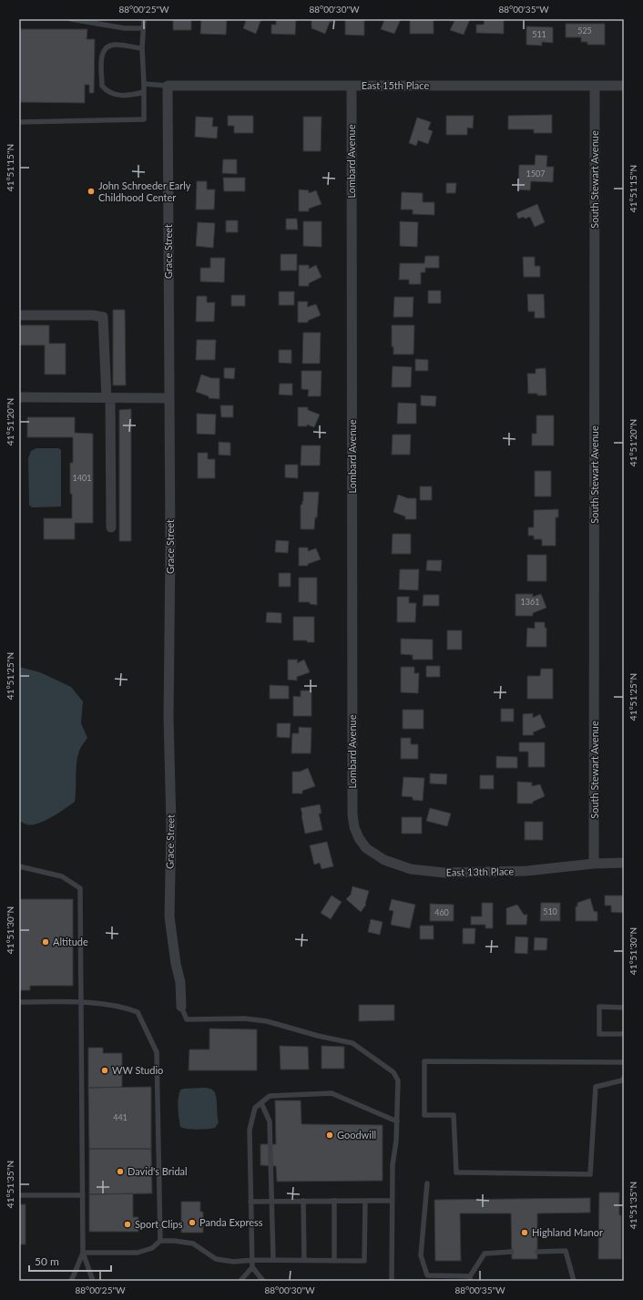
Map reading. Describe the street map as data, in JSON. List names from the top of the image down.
{
  "streets": {
    "street": [
      "East 15th Place",
      "Lombard Avenue",
      "South Stewart Avenue",
      "Grace Street",
      "East 13th Place"
    ]
  },
  "crossings": [
    ["East 15th Place", "Lombard Avenue"],
    ["East 15th Place", "South Stewart Avenue"],
    ["East 15th Place", "Grace Street"],
    ["Lombard Avenue", "East 13th Place"],
    ["South Stewart Avenue", "East 13th Place"]
  ],
  "places": [
    "John Schroeder Early Childhood Center",
    "Altitude",
    "WW Studio",
    "Goodwill",
    "David's Bridal",
    "Panda Express",
    "Sport Clips",
    "Highland Manor"
  ],
  "house_numbers": [
    "525",
    "511",
    "1507",
    "1401",
    "1361",
    "510",
    "460",
    "441"
  ],
  "scale_bar": "50 m",
  "coordinates": [
    "88°00'25\"W",
    "88°00'30\"W",
    "88°00'35\"W",
    "41°51'15\"N",
    "41°51'20\"N",
    "41°51'25\"N",
    "41°51'30\"N",
    "41°51'35\"N"
  ]
}
